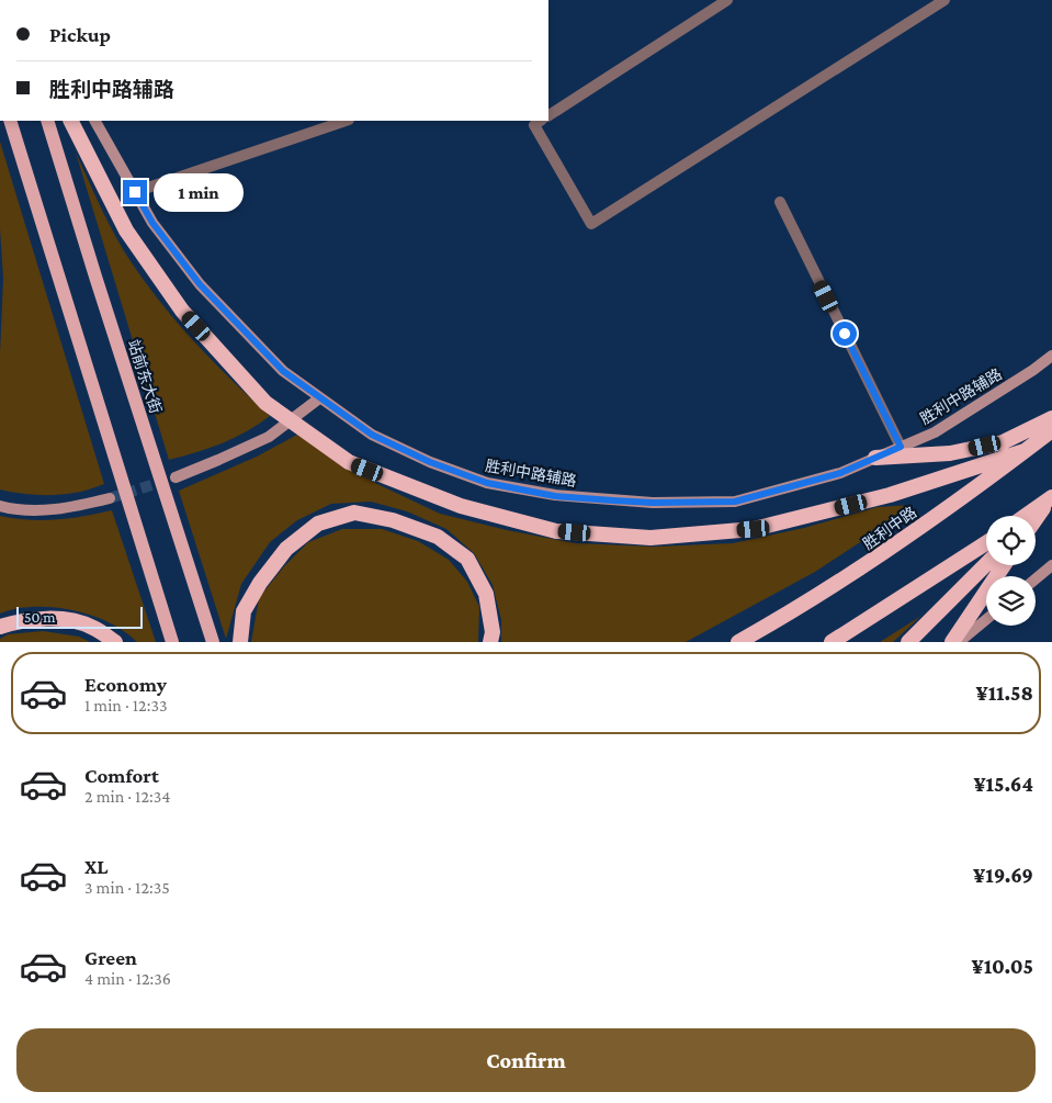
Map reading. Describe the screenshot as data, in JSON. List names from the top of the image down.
{
  "streets": {
    "highway": ["胜利中路"],
    "main road": ["站前东大街", "胜利中路辅路"]
  },
  "scale_bar": "50 m",
  "page": {
    "banner": ["Pickup", "胜利中路辅路"],
    "bubble": "1 min",
    "scale": "50 m",
    "list": [
      {
        "name": "Economy",
        "note": "1 min · 12:33",
        "value": "¥11.58"
      },
      {
        "name": "Comfort",
        "note": "2 min · 12:34",
        "value": "¥15.64"
      },
      {
        "name": "XL",
        "note": "3 min · 12:35",
        "value": "¥19.69"
      },
      {
        "name": "Green",
        "note": "4 min · 12:36",
        "value": "¥10.05"
      }
    ],
    "buttons": "Confirm"
  }
}
